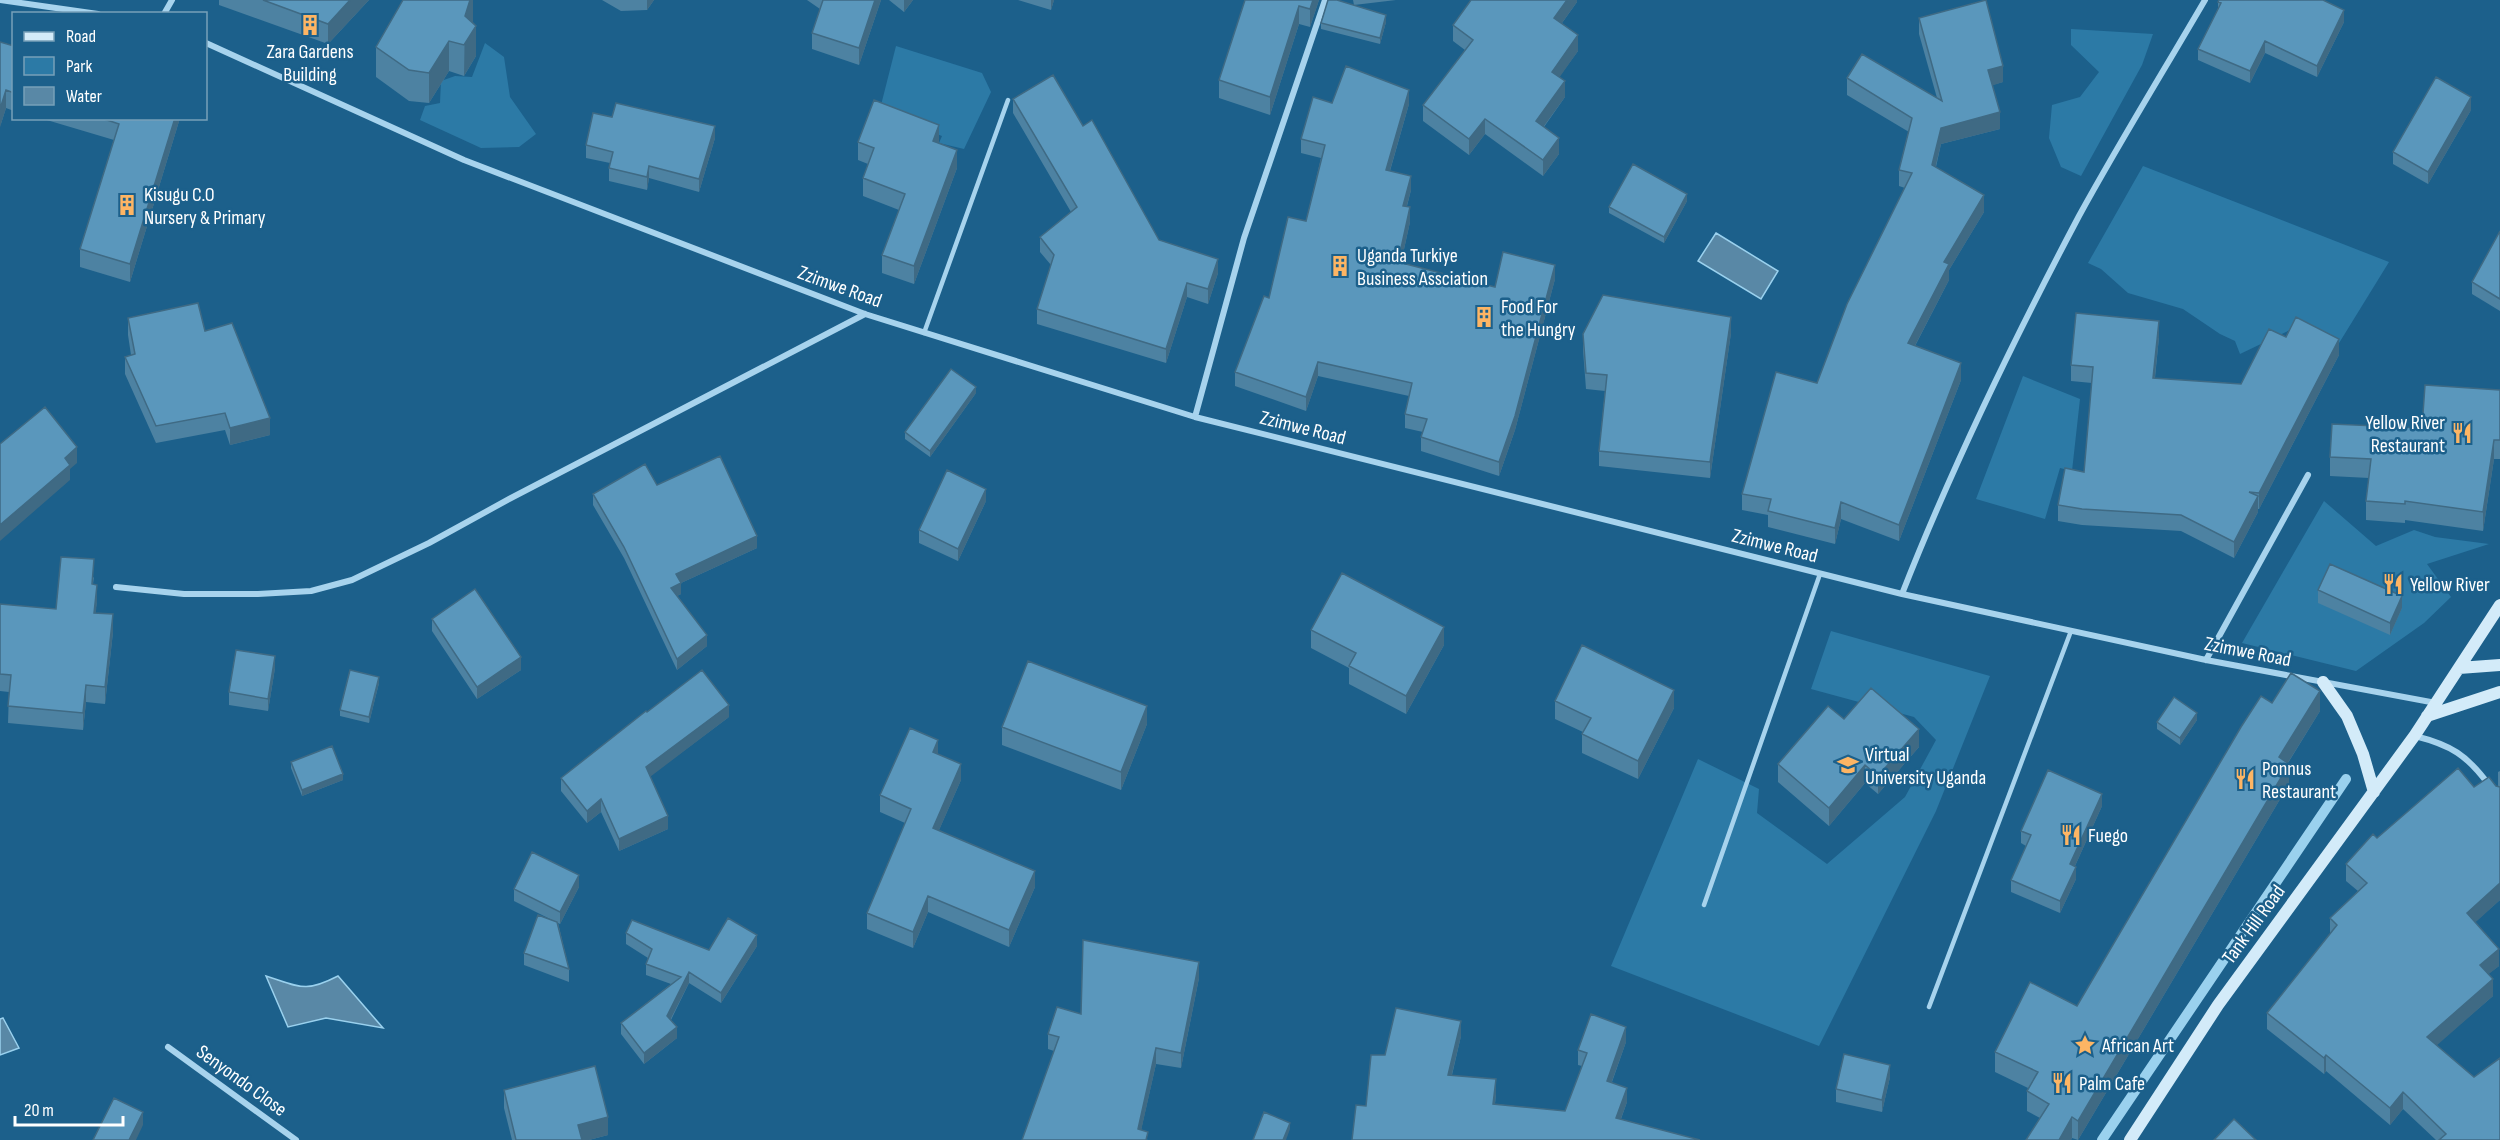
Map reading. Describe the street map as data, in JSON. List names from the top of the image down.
{
  "streets": {
    "street": ["Zzimwe Road", "Tank Hill Road", "Senyondo Close"]
  },
  "crossings": [
    ["Zzimwe Road", "Tank Hill Road"]
  ],
  "places": {
    "building": [
      "Zara Gardens Building",
      "Kisugu C.O Nursery & Primary",
      "Uganda Turkiye Business Assciation",
      "Food For the Hungry"
    ],
    "restaurant": [
      "Yellow River Restaurant",
      "Yellow River",
      "Ponnus Restaurant",
      "Fuego",
      "Palm Cafe"
    ],
    "school or university": ["Virtual University Uganda"],
    "place": ["African Art"]
  },
  "legend": ["Road", "Park", "Water"],
  "scale_bar": "20 m"
}
